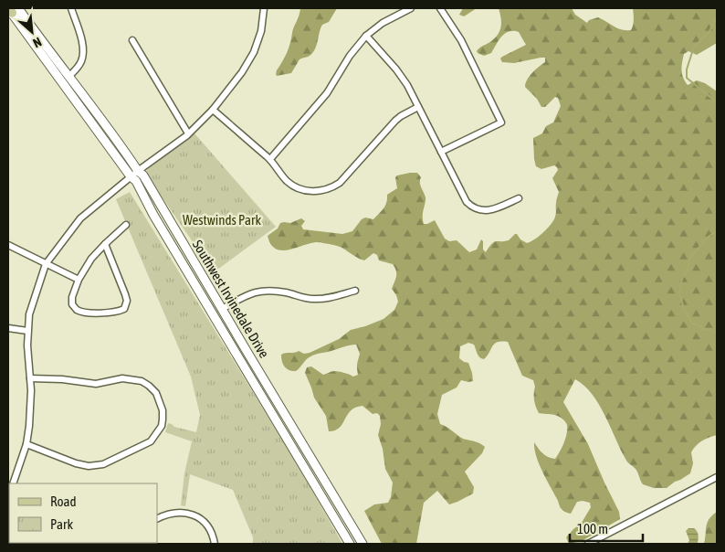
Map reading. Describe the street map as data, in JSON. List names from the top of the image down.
{
  "streets": {
    "main road": ["Southwest Irvinedale Drive"]
  },
  "parks": ["Westwinds Park"],
  "legend": ["Road", "Park"],
  "scale_bar": "100 m",
  "north": "bottom right"
}
